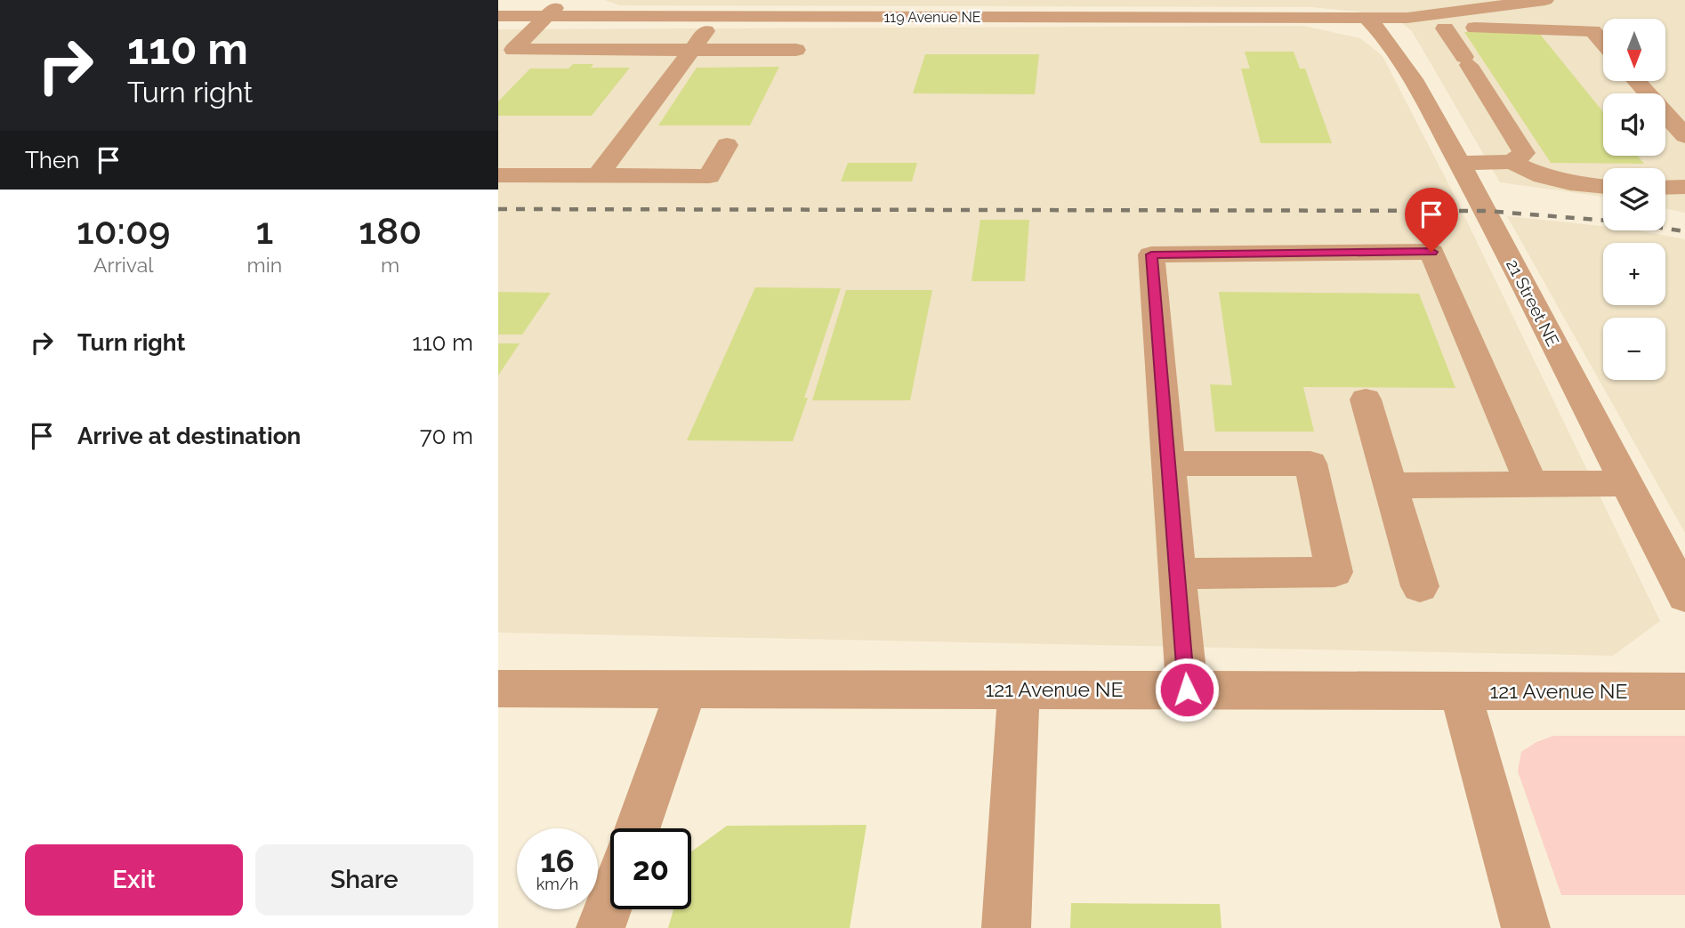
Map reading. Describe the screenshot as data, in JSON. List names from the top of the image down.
{
  "streets": {
    "street": ["119 Avenue NE", "21 Street NE", "121 Avenue NE"]
  },
  "crossings": [
    ["119 Avenue NE", "21 Street NE"]
  ],
  "north": "bottom",
  "page": {
    "turn": ["110 m", "Turn right"],
    "map_buttons": ["+", "−"],
    "then": "Then",
    "eta": [
      "10:09",
      "Arrival",
      "1",
      "min",
      "180",
      "m"
    ],
    "list": [
      {
        "name": "Turn right",
        "value": "110 m"
      },
      {
        "name": "Arrive at destination",
        "value": "70 m"
      }
    ],
    "speed": "16 km/h",
    "limit": "20",
    "buttons": ["Exit", "Share"]
  }
}
